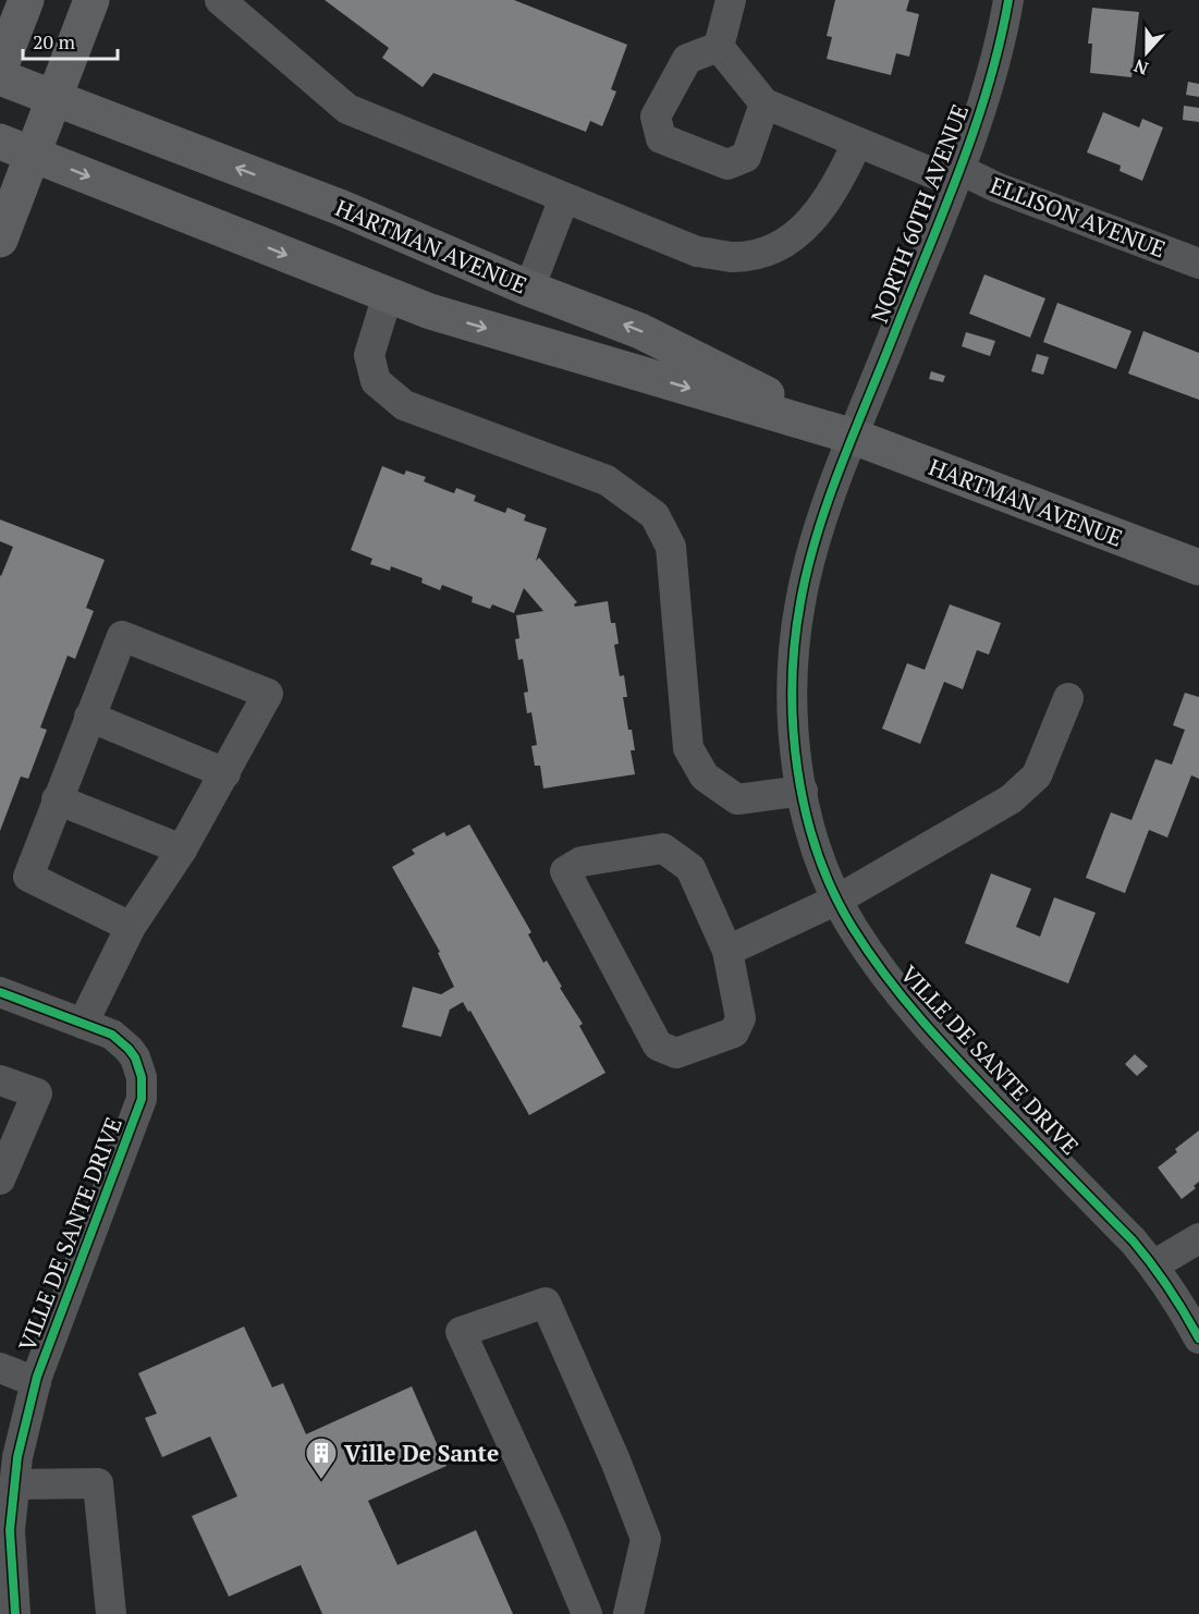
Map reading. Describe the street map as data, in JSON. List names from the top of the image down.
{
  "streets": {
    "main road": ["HARTMAN AVENUE"],
    "street": ["NORTH 60TH AVENUE", "ELLISON AVENUE", "VILLE DE SANTE DRIVE"]
  },
  "crossings": [
    ["NORTH 60TH AVENUE", "ELLISON AVENUE"],
    ["NORTH 60TH AVENUE", "HARTMAN AVENUE"],
    ["NORTH 60TH AVENUE", "VILLE DE SANTE DRIVE"],
    ["HARTMAN AVENUE", "VILLE DE SANTE DRIVE"]
  ],
  "places": {
    "building": ["Ville De Sante"]
  },
  "scale_bar": "20 m",
  "north": "bottom"
}
